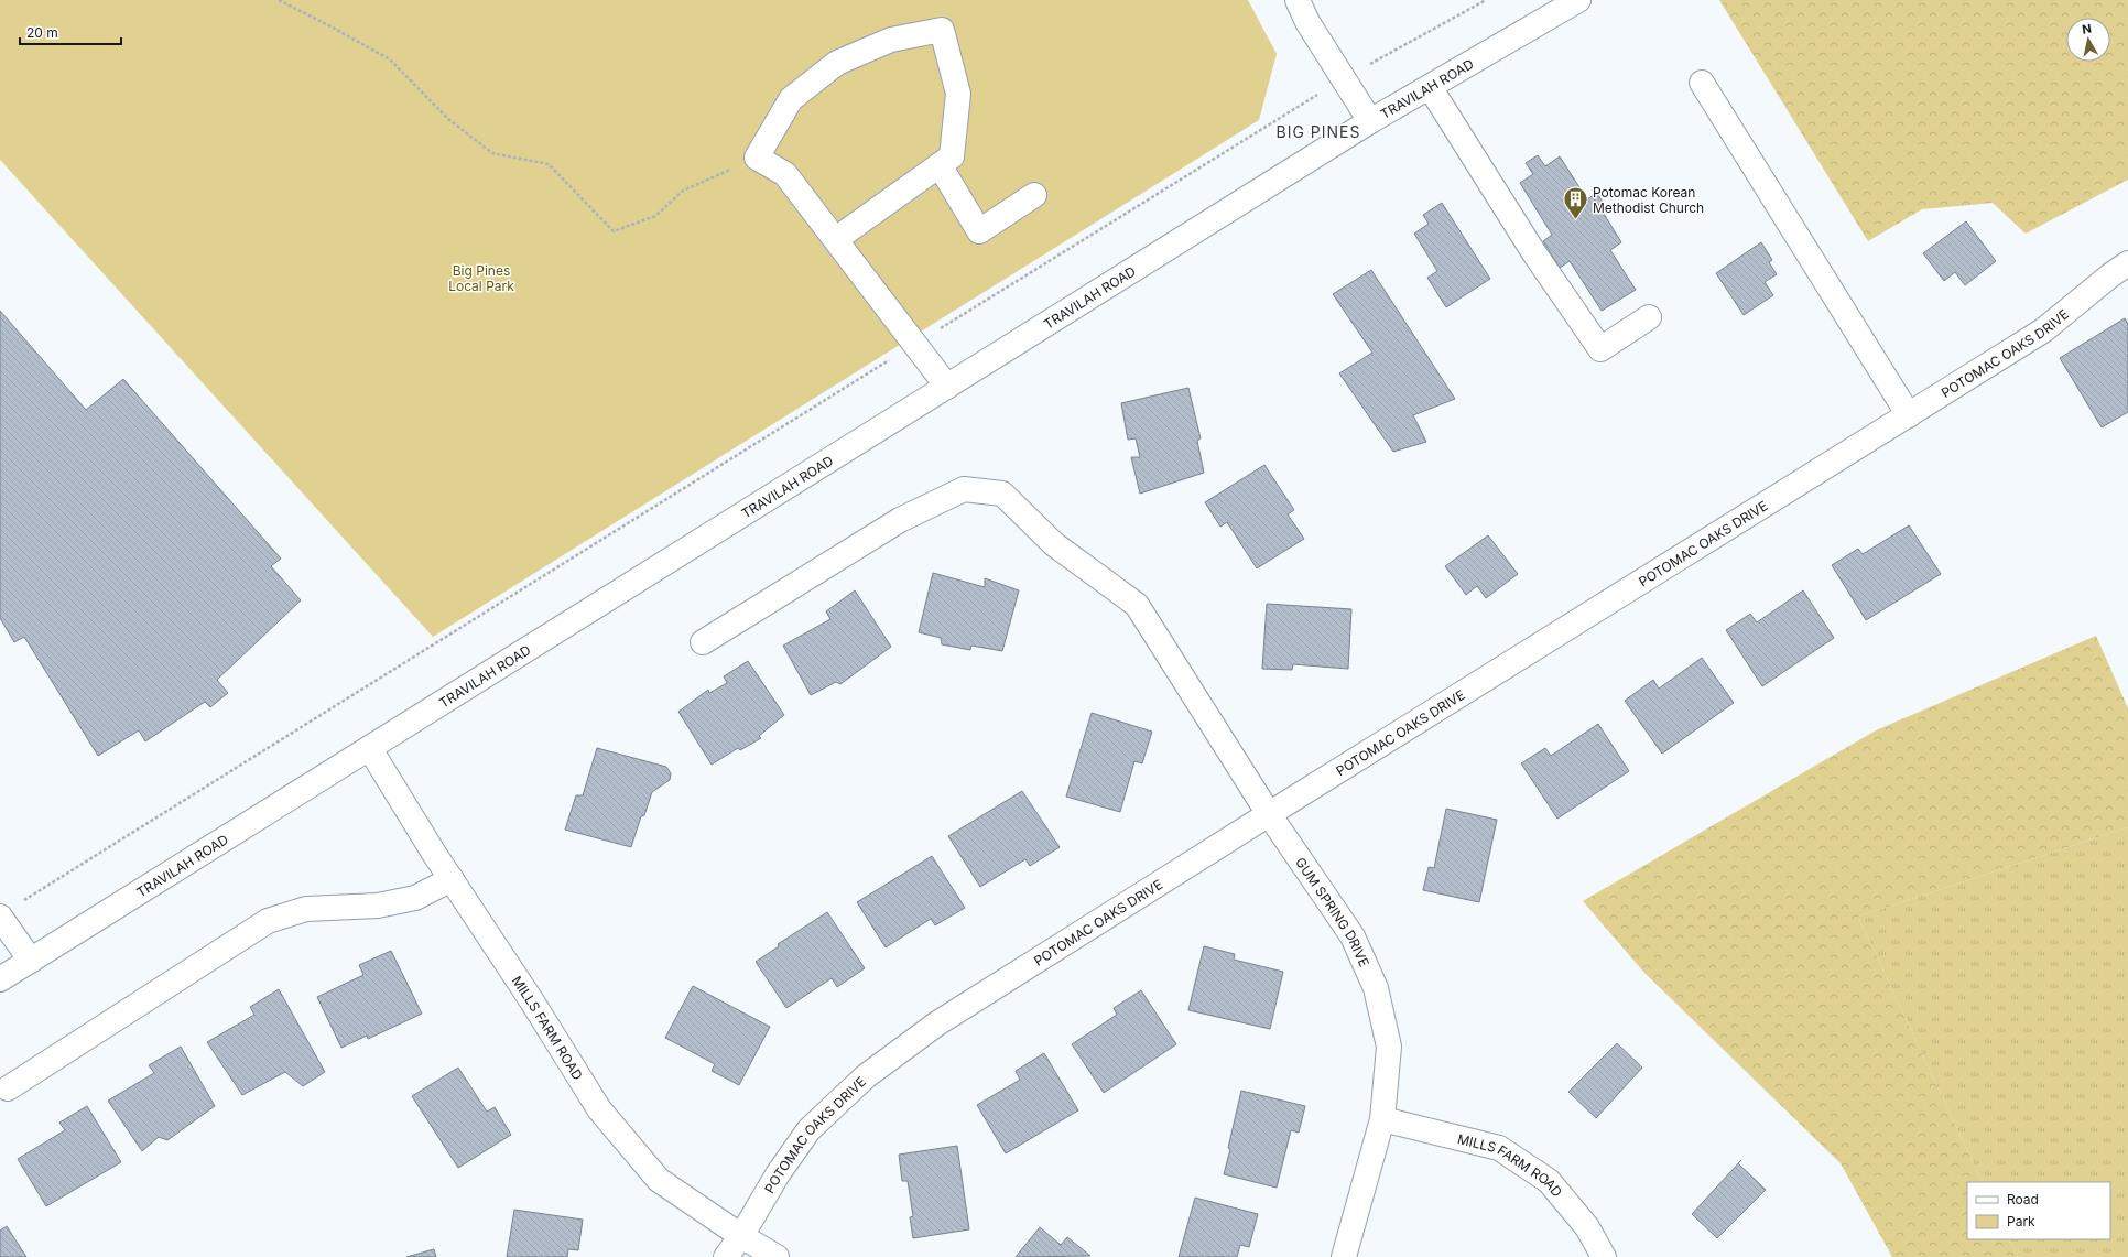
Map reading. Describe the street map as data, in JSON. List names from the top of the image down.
{
  "streets": {
    "street": [
      "TRAVILAH ROAD",
      "POTOMAC OAKS DRIVE",
      "GUM SPRING DRIVE",
      "MILLS FARM ROAD"
    ]
  },
  "crossings": [
    ["TRAVILAH ROAD", "MILLS FARM ROAD"],
    ["POTOMAC OAKS DRIVE", "GUM SPRING DRIVE"],
    ["POTOMAC OAKS DRIVE", "MILLS FARM ROAD"],
    ["GUM SPRING DRIVE", "MILLS FARM ROAD"]
  ],
  "districts": ["BIG PINES"],
  "parks": ["Big Pines Local Park"],
  "places": {
    "building": ["Potomac Korean Methodist Church"]
  },
  "legend": ["Road", "Park"],
  "scale_bar": "20 m",
  "north": "top"
}
